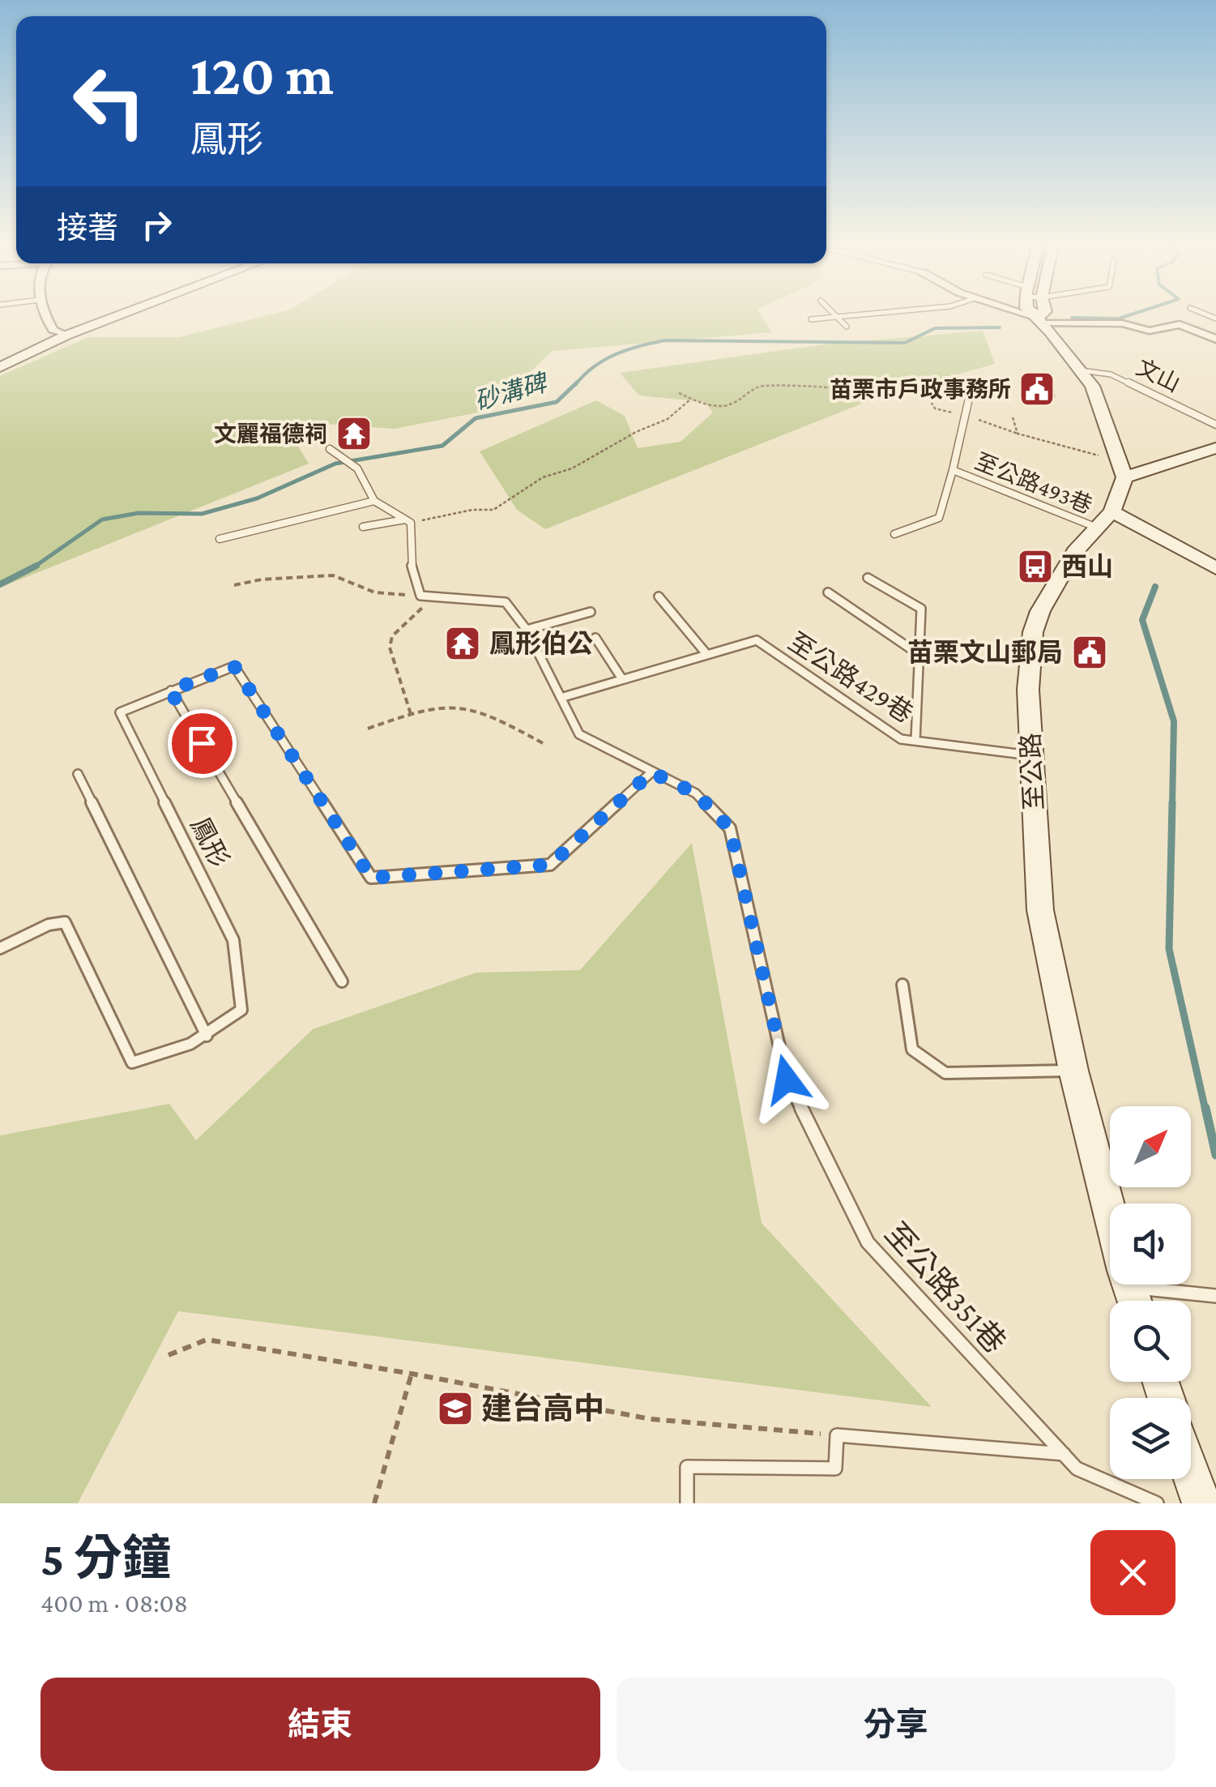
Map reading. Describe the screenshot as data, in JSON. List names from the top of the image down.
{
  "streets": {
    "street": ["至公路"],
    "lane": [
      "文山",
      "至公路493巷",
      "至公路429巷",
      "鳳形",
      "至公路351巷"
    ]
  },
  "crossings": [
    ["至公路493巷", "至公路"],
    ["至公路429巷", "至公路"],
    ["至公路429巷", "至公路351巷"],
    ["鳳形", "至公路351巷"]
  ],
  "water": ["砂溝碑"],
  "places": {
    "public building": ["苗栗市戶政事務所", "苗栗文山郵局"],
    "temple": ["文麗福德祠", "鳳形伯公"],
    "bus stop": ["西山"],
    "school or university": ["建台高中"]
  },
  "north": "top right",
  "page": {
    "turn": ["120 m", "鳳形"],
    "then": "接著",
    "heading": ["5 分鐘", "400 m · 08:08"],
    "buttons": ["結束", "分享"]
  }
}
